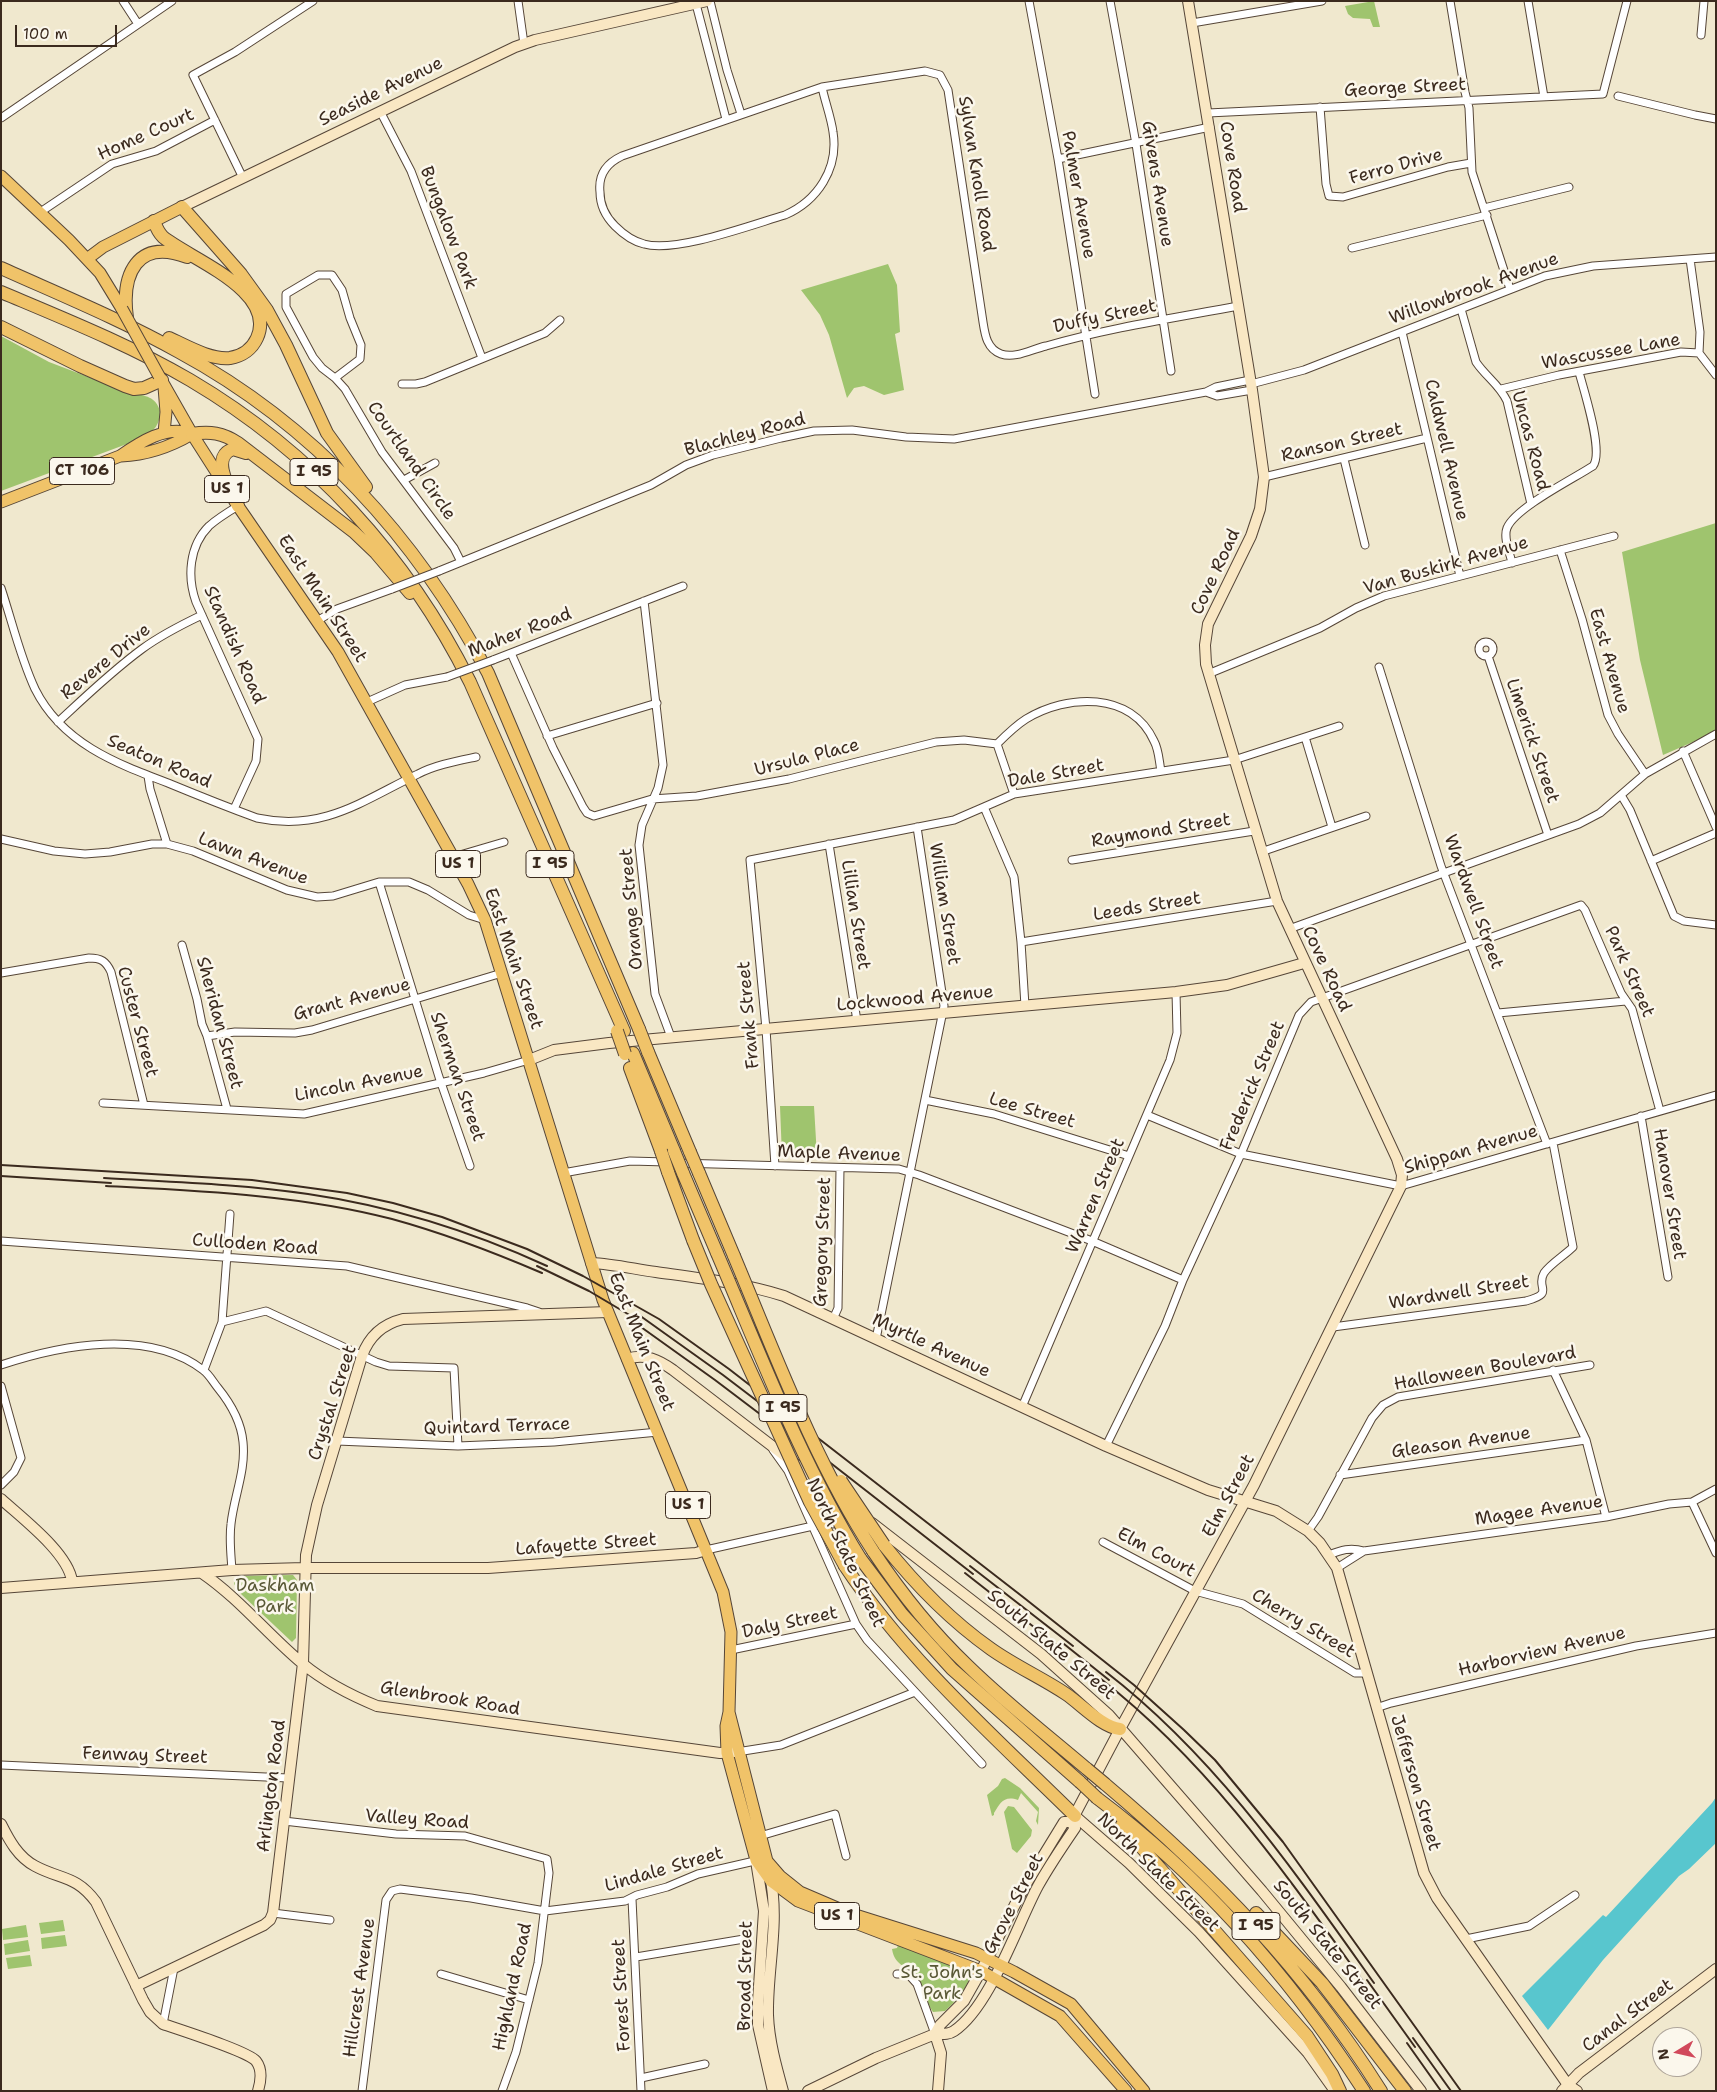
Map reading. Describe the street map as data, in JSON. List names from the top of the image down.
{
  "streets": {
    "highway": ["I 95"],
    "main road": [
      "Seaside Avenue",
      "Cove Road",
      "CT 106",
      "US 1",
      "East Main Street",
      "Lockwood Avenue",
      "Myrtle Avenue",
      "Crystal Street",
      "Elm Street",
      "Lafayette Street",
      "North State Street",
      "South State Street",
      "Glenbrook Road",
      "Jefferson Street",
      "Arlington Road",
      "Grove Street",
      "Broad Street",
      "Canal Street"
    ],
    "street": [
      "George Street",
      "Home Court",
      "Ferro Drive",
      "Sylvan Knoll Road",
      "Givens Avenue",
      "Palmer Avenue",
      "Bungalow Park",
      "Willowbrook Avenue",
      "Duffy Street",
      "Wascussee Lane",
      "Blachley Road",
      "Uncas Road",
      "Ranson Street",
      "Caldwell Avenue",
      "Courtland Circle",
      "Van Buskirk Avenue",
      "Maher Road",
      "Standish Road",
      "East Avenue",
      "Revere Drive",
      "Limerick Street",
      "Ursula Place",
      "Seaton Road",
      "Dale Street",
      "Raymond Street",
      "Lawn Avenue",
      "Wardwell Street",
      "William Street",
      "Leeds Street",
      "Orange Street",
      "Lillian Street",
      "Park Street",
      "Grant Avenue",
      "Frank Street",
      "Custer Street",
      "Sheridan Street",
      "Sherman Street",
      "Lincoln Avenue",
      "Frederick Street",
      "Lee Street",
      "Shippan Avenue",
      "Maple Avenue",
      "Hanover Street",
      "Warren Street",
      "Gregory Street",
      "Culloden Road",
      "Halloween Boulevard",
      "Quintard Terrace",
      "Gleason Avenue",
      "Magee Avenue",
      "Elm Court",
      "Daly Street",
      "Cherry Street",
      "Harborview Avenue",
      "Fenway Street",
      "Valley Road",
      "Lindale Street",
      "Highland Road",
      "Hillcrest Avenue",
      "Forest Street"
    ]
  },
  "crossings": [
    ["George Street", "Cove Road"],
    ["George Street", "Ferro Drive"],
    ["Seaside Avenue", "Bungalow Park"],
    ["Seaside Avenue", "East Main Street"],
    ["Home Court", "East Main Street"],
    ["Cove Road", "Willowbrook Avenue"],
    ["Cove Road", "Duffy Street"],
    ["Cove Road", "Blachley Road"],
    ["Cove Road", "Ranson Street"],
    ["Cove Road", "Van Buskirk Avenue"],
    ["Cove Road", "Dale Street"],
    ["Cove Road", "Raymond Street"],
    ["Cove Road", "Leeds Street"],
    ["Cove Road", "Lockwood Avenue"],
    ["Cove Road", "Frederick Street"],
    ["Cove Road", "Shippan Avenue"],
    ["Cove Road", "Elm Street"],
    ["Sylvan Knoll Road", "Duffy Street"],
    ["Givens Avenue", "Duffy Street"],
    ["Palmer Avenue", "Duffy Street"],
    ["Willowbrook Avenue", "Blachley Road"],
    ["Willowbrook Avenue", "Uncas Road"],
    ["Willowbrook Avenue", "Caldwell Avenue"],
    ["Wascussee Lane", "Uncas Road"],
    ["Blachley Road", "Courtland Circle"],
    ["Blachley Road", "East Main Street"],
    ["Ranson Street", "Caldwell Avenue"],
    ["Caldwell Avenue", "Van Buskirk Avenue"],
    ["CT 106", "East Main Street"],
    ["US 1", "East Main Street"],
    ["US 1", "Grove Street"],
    ["Van Buskirk Avenue", "East Avenue"],
    ["East Main Street", "Maher Road"],
    ["East Main Street", "Standish Road"],
    ["East Main Street", "Seaton Road"],
    ["East Main Street", "Lawn Avenue"],
    ["East Main Street", "Lockwood Avenue"],
    ["East Main Street", "Grant Avenue"],
    ["East Main Street", "Lincoln Avenue"],
    ["East Main Street", "Maple Avenue"],
    ["East Main Street", "Myrtle Avenue"],
    ["East Main Street", "Crystal Street"],
    ["East Main Street", "Quintard Terrace"],
    ["East Main Street", "Lafayette Street"],
    ["East Main Street", "Daly Street"],
    ["East Main Street", "South State Street"],
    ["East Main Street", "Glenbrook Road"],
    ["East Main Street", "Lindale Street"],
    ["East Main Street", "Grove Street"],
    ["East Main Street", "Broad Street"],
    ["Maher Road", "Ursula Place"],
    ["Maher Road", "Orange Street"],
    ["Standish Road", "Revere Drive"],
    ["Standish Road", "Seaton Road"],
    ["Revere Drive", "Seaton Road"],
    ["Ursula Place", "Orange Street"],
    ["Dale Street", "William Street"],
    ["Dale Street", "Lillian Street"],
    ["Dale Street", "Frank Street"],
    ["Lawn Avenue", "Sherman Street"],
    ["Wardwell Street", "Frederick Street"],
    ["Wardwell Street", "Shippan Avenue"],
    ["Wardwell Street", "Elm Street"],
    ["William Street", "Lockwood Avenue"],
    ["William Street", "Lee Street"],
    ["William Street", "Maple Avenue"],
    ["William Street", "Myrtle Avenue"],
    ["Orange Street", "Lockwood Avenue"],
    ["Lillian Street", "Lockwood Avenue"],
    ["Park Street", "Frederick Street"],
    ["Park Street", "Shippan Avenue"],
    ["Lockwood Avenue", "Frank Street"],
    ["Lockwood Avenue", "Lincoln Avenue"],
    ["Lockwood Avenue", "Warren Street"],
    ["Grant Avenue", "Sheridan Street"],
    ["Grant Avenue", "Sherman Street"],
    ["Frank Street", "Maple Avenue"],
    ["Custer Street", "Lincoln Avenue"],
    ["Sheridan Street", "Lincoln Avenue"],
    ["Sherman Street", "Lincoln Avenue"],
    ["Frederick Street", "Shippan Avenue"],
    ["Frederick Street", "Maple Avenue"],
    ["Frederick Street", "Myrtle Avenue"],
    ["Lee Street", "Warren Street"],
    ["Shippan Avenue", "Hanover Street"],
    ["Shippan Avenue", "Warren Street"],
    ["Shippan Avenue", "Elm Street"],
    ["Maple Avenue", "Warren Street"],
    ["Maple Avenue", "Gregory Street"],
    ["Warren Street", "Myrtle Avenue"],
    ["Gregory Street", "Myrtle Avenue"],
    ["Culloden Road", "Crystal Street"],
    ["Myrtle Avenue", "Elm Street"],
    ["Myrtle Avenue", "Jefferson Street"],
    ["Halloween Boulevard", "Gleason Avenue"],
    ["Halloween Boulevard", "Jefferson Street"],
    ["Crystal Street", "Quintard Terrace"],
    ["Crystal Street", "Lafayette Street"],
    ["Crystal Street", "Glenbrook Road"],
    ["Crystal Street", "Arlington Road"],
    ["Elm Street", "North State Street"],
    ["Elm Street", "Elm Court"],
    ["Elm Street", "Cherry Street"],
    ["Elm Street", "South State Street"],
    ["Elm Street", "Jefferson Street"],
    ["Elm Street", "Grove Street"],
    ["Magee Avenue", "Jefferson Street"],
    ["Lafayette Street", "North State Street"],
    ["Lafayette Street", "South State Street"],
    ["Lafayette Street", "Glenbrook Road"],
    ["North State Street", "Daly Street"],
    ["North State Street", "South State Street"],
    ["North State Street", "Grove Street"],
    ["Elm Court", "Cherry Street"],
    ["Cherry Street", "Jefferson Street"],
    ["Harborview Avenue", "Jefferson Street"],
    ["Glenbrook Road", "Arlington Road"],
    ["Fenway Street", "Arlington Road"],
    ["Jefferson Street", "Canal Street"],
    ["Arlington Road", "Valley Road"],
    ["Valley Road", "Highland Road"],
    ["Lindale Street", "Broad Street"],
    ["Lindale Street", "Highland Road"],
    ["Lindale Street", "Hillcrest Avenue"],
    ["Lindale Street", "Forest Street"]
  ],
  "parks": ["Daskham Park", "St. John's Park"],
  "scale_bar": "100 m",
  "north": "left"
}
